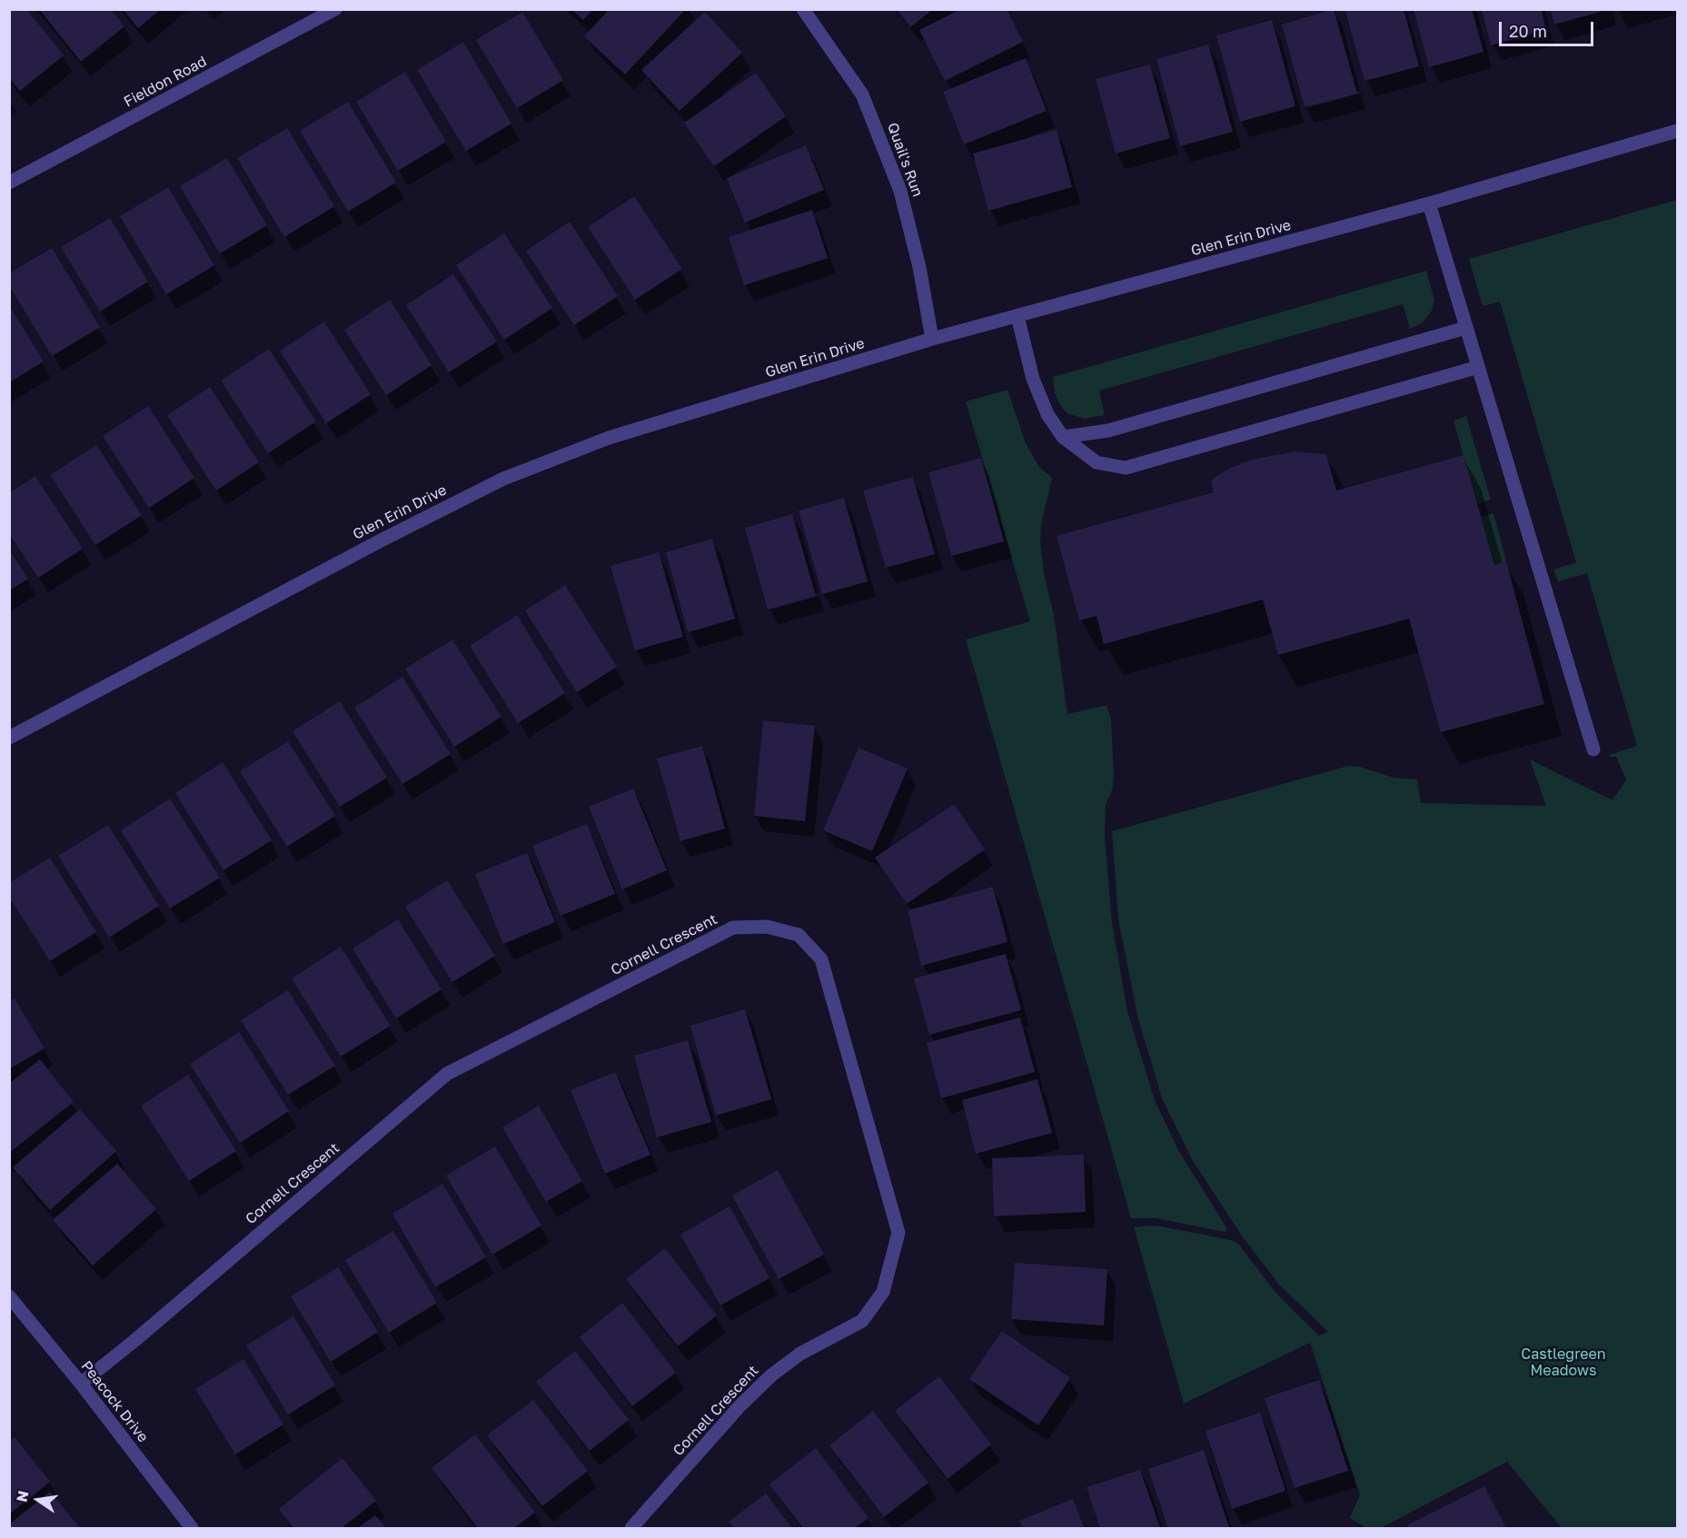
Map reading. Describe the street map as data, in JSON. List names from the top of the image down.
{
  "streets": {
    "street": [
      "Fieldon Road",
      "Quail's Run",
      "Glen Erin Drive",
      "Cornell Crescent",
      "Peacock Drive"
    ]
  },
  "crossings": [
    ["Quail's Run", "Glen Erin Drive"],
    ["Cornell Crescent", "Peacock Drive"]
  ],
  "parks": ["Castlegreen Meadows"],
  "scale_bar": "20 m",
  "north": "left"
}
